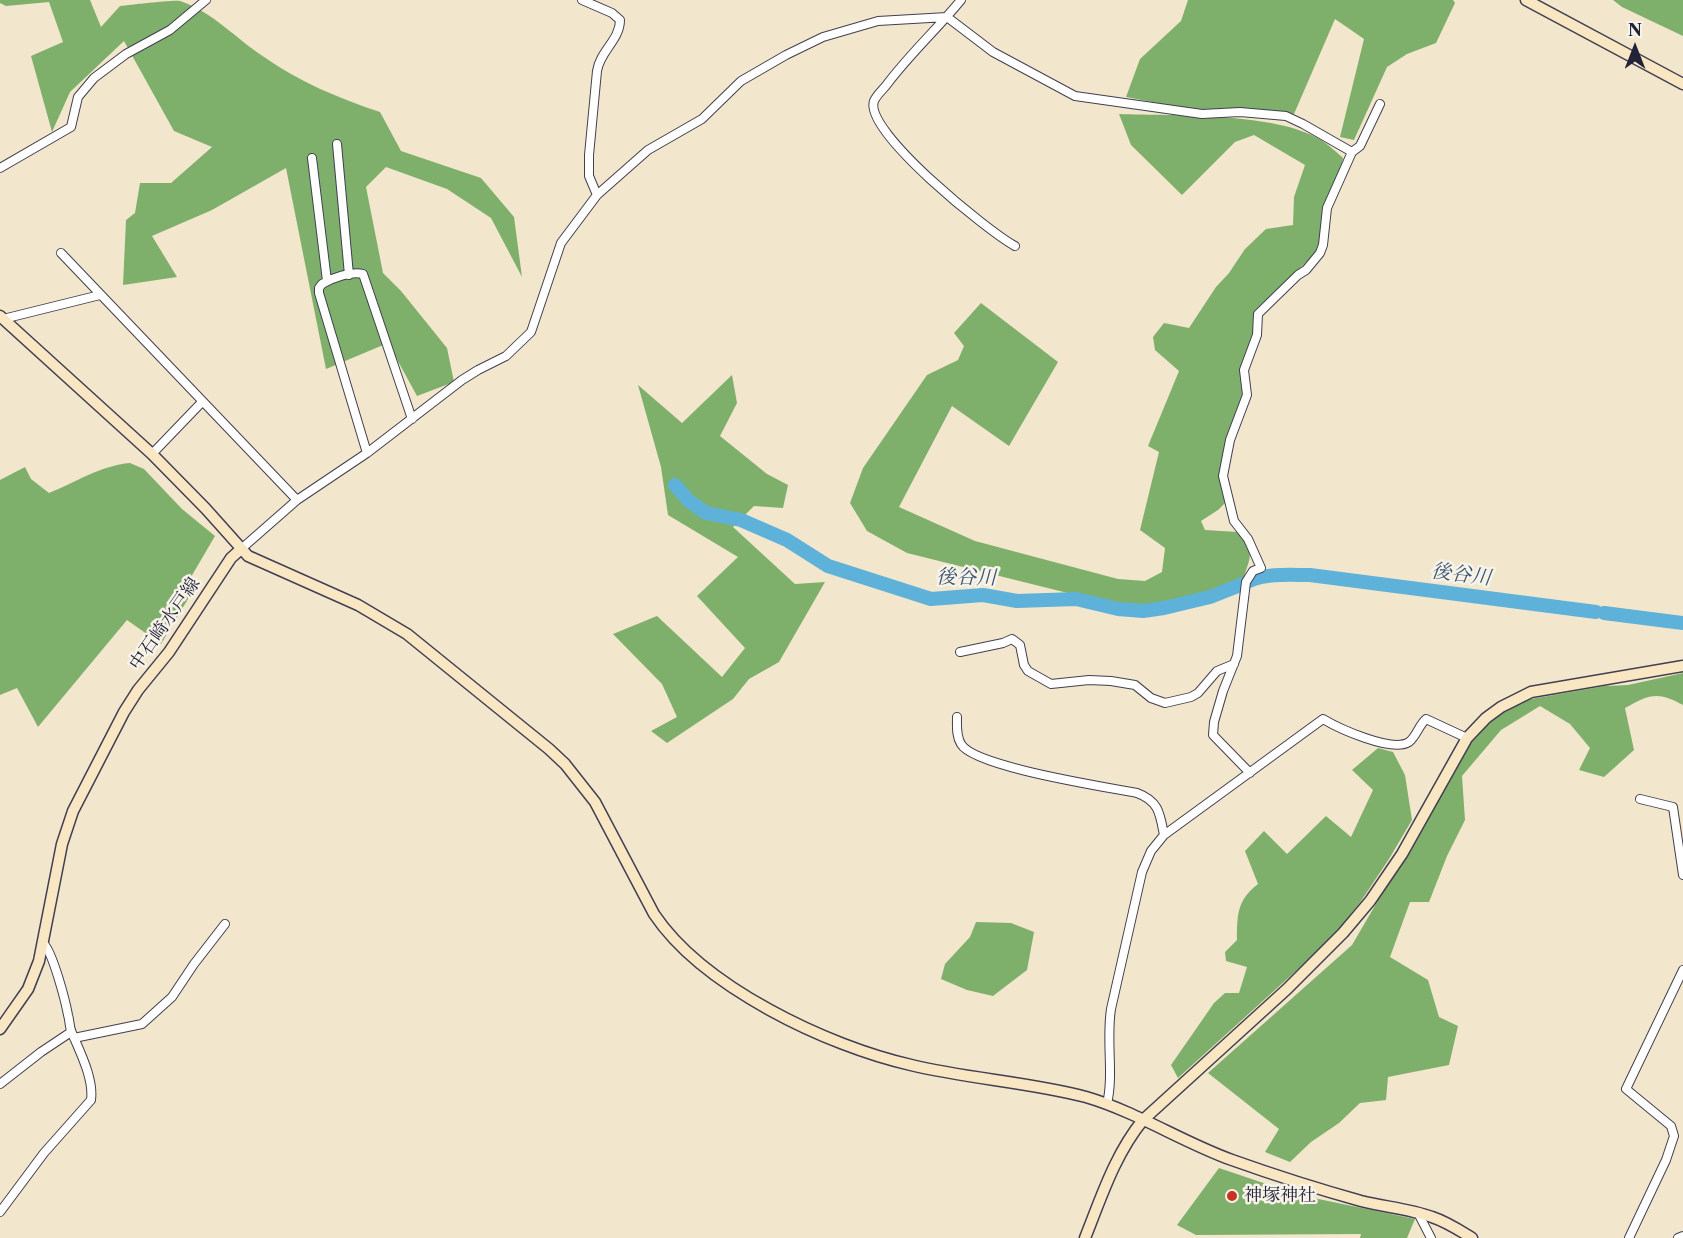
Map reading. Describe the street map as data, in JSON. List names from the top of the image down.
{
  "streets": {
    "street": ["中石崎水戸線"]
  },
  "water": ["後谷川"],
  "places": ["神塚神社"],
  "north": "top"
}
